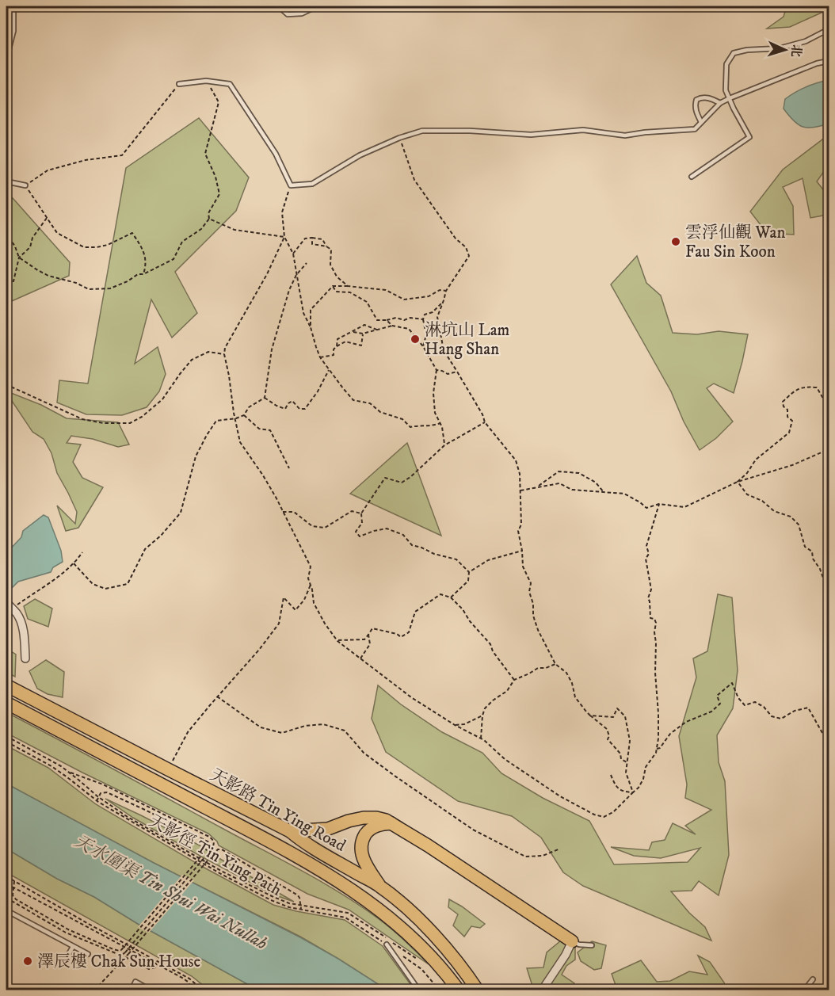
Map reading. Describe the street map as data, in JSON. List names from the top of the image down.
{
  "streets": {
    "main road": ["天影路 Tin Ying Road"],
    "path": ["天影徑 Tin Ying Path"]
  },
  "water": ["天水圍渠 Tin Shui Wai Nullah"],
  "places": ["雲浮仙觀 Wan Fau Sin Koon", "淋坑山 Lam Hang Shan", "澤辰樓 Chak Sun House"],
  "north": "right"
}
